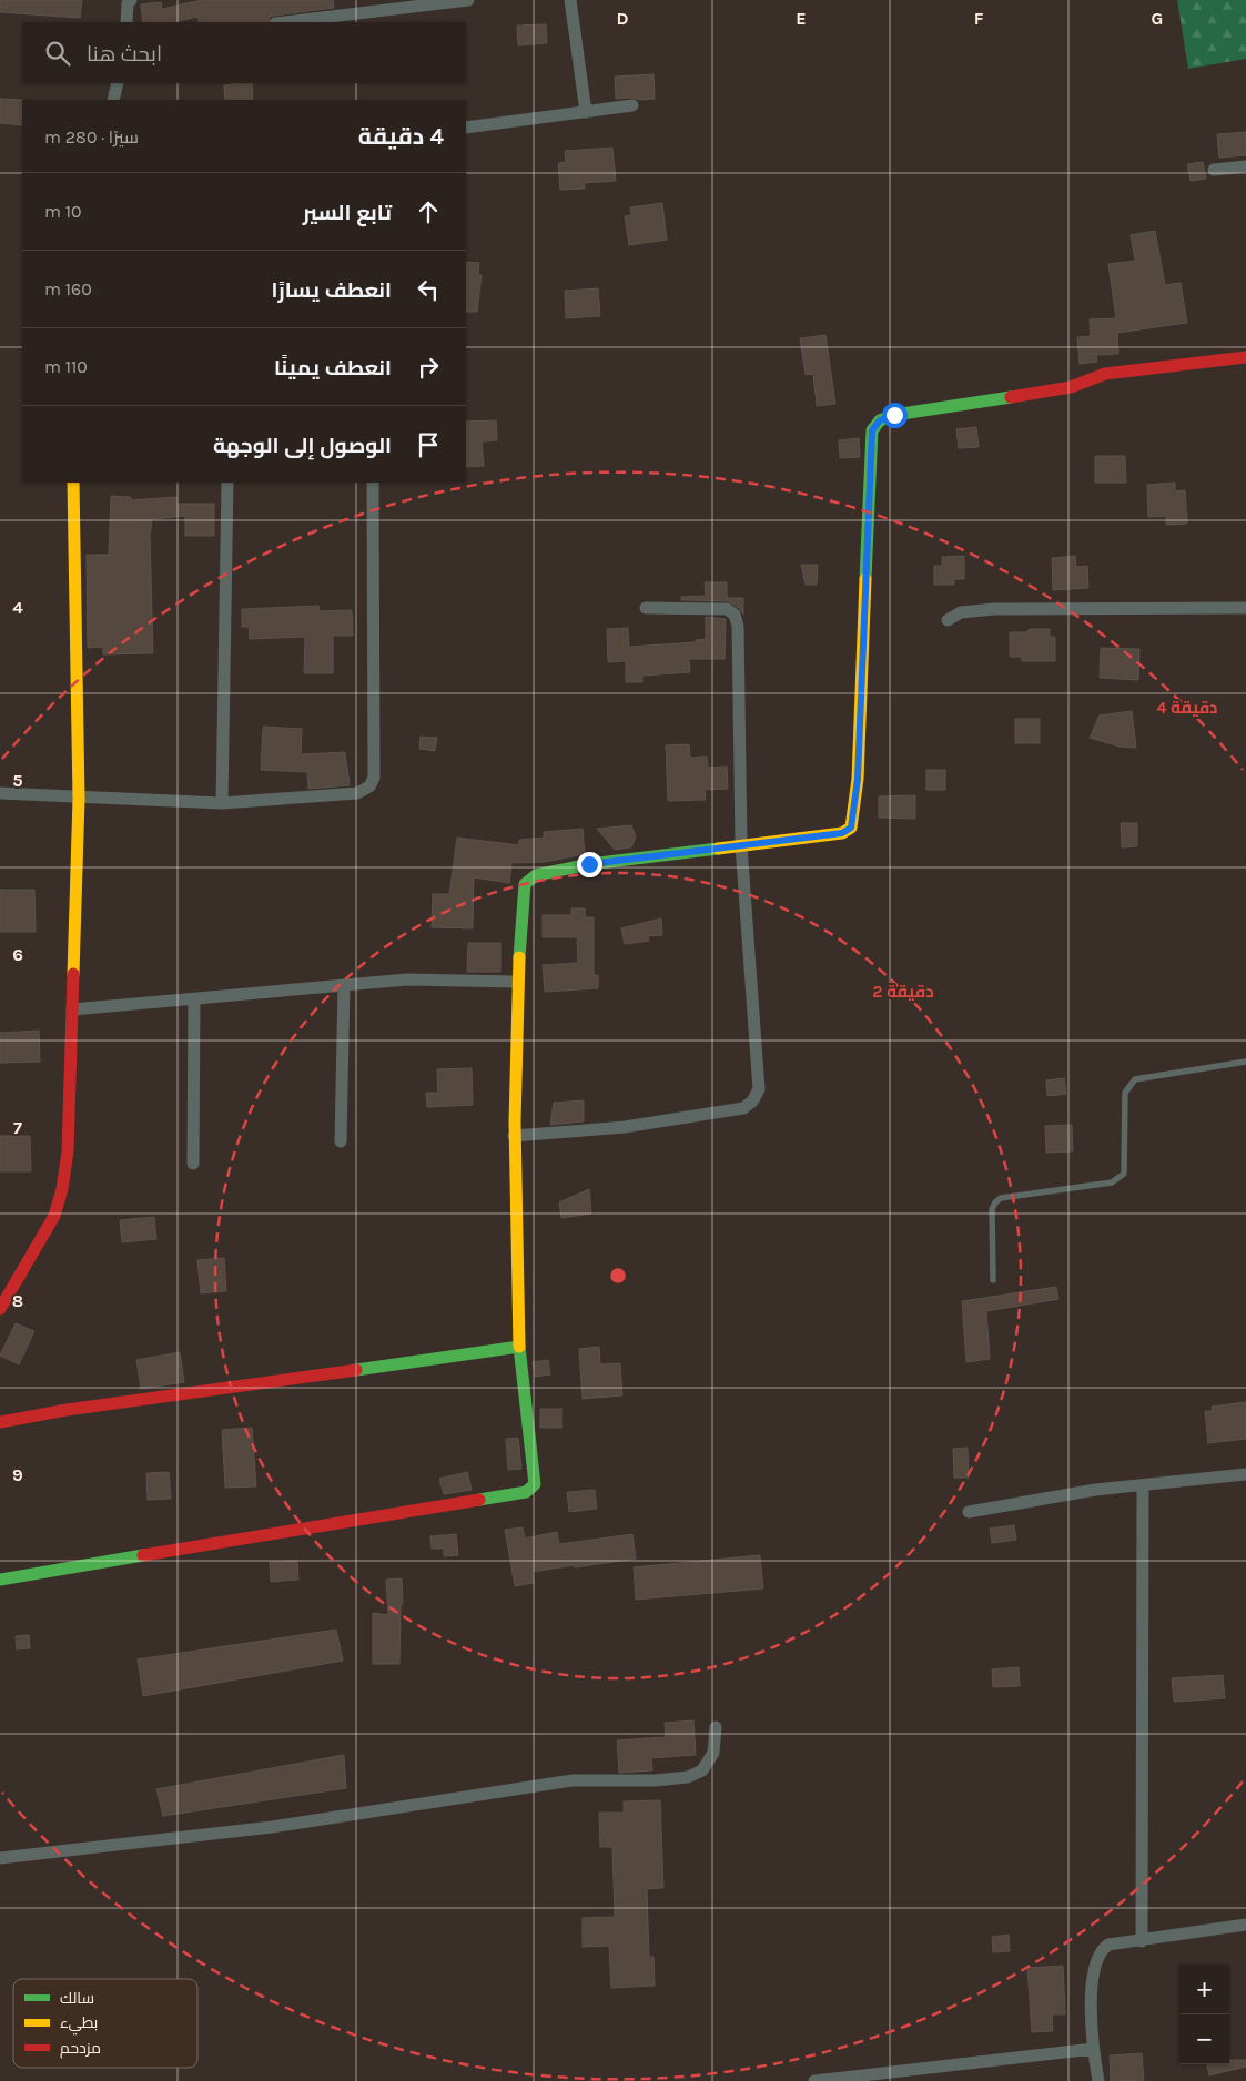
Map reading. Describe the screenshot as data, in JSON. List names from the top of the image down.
{
  "legend": ["سالك", "بطيء", "مزدحم"],
  "page": {
    "search": "ابحث هنا",
    "heading": ["4 دقيقة", "سيرًا · 280 m"],
    "list": [
      ["تابع السير", "10 m"],
      ["انعطف يسارًا", "160 m"],
      ["انعطف يمينًا", "110 m"],
      "الوصول إلى الوجهة"
    ],
    "map_buttons": ["+", "−"]
  },
  "grid": {
    "columns": [
      "D",
      "E",
      "F",
      "G"
    ],
    "rows": [
      "4",
      "5",
      "6",
      "7",
      "8",
      "9"
    ]
  },
  "rings": ["4 دقيقة", "2 دقيقة"]
}
